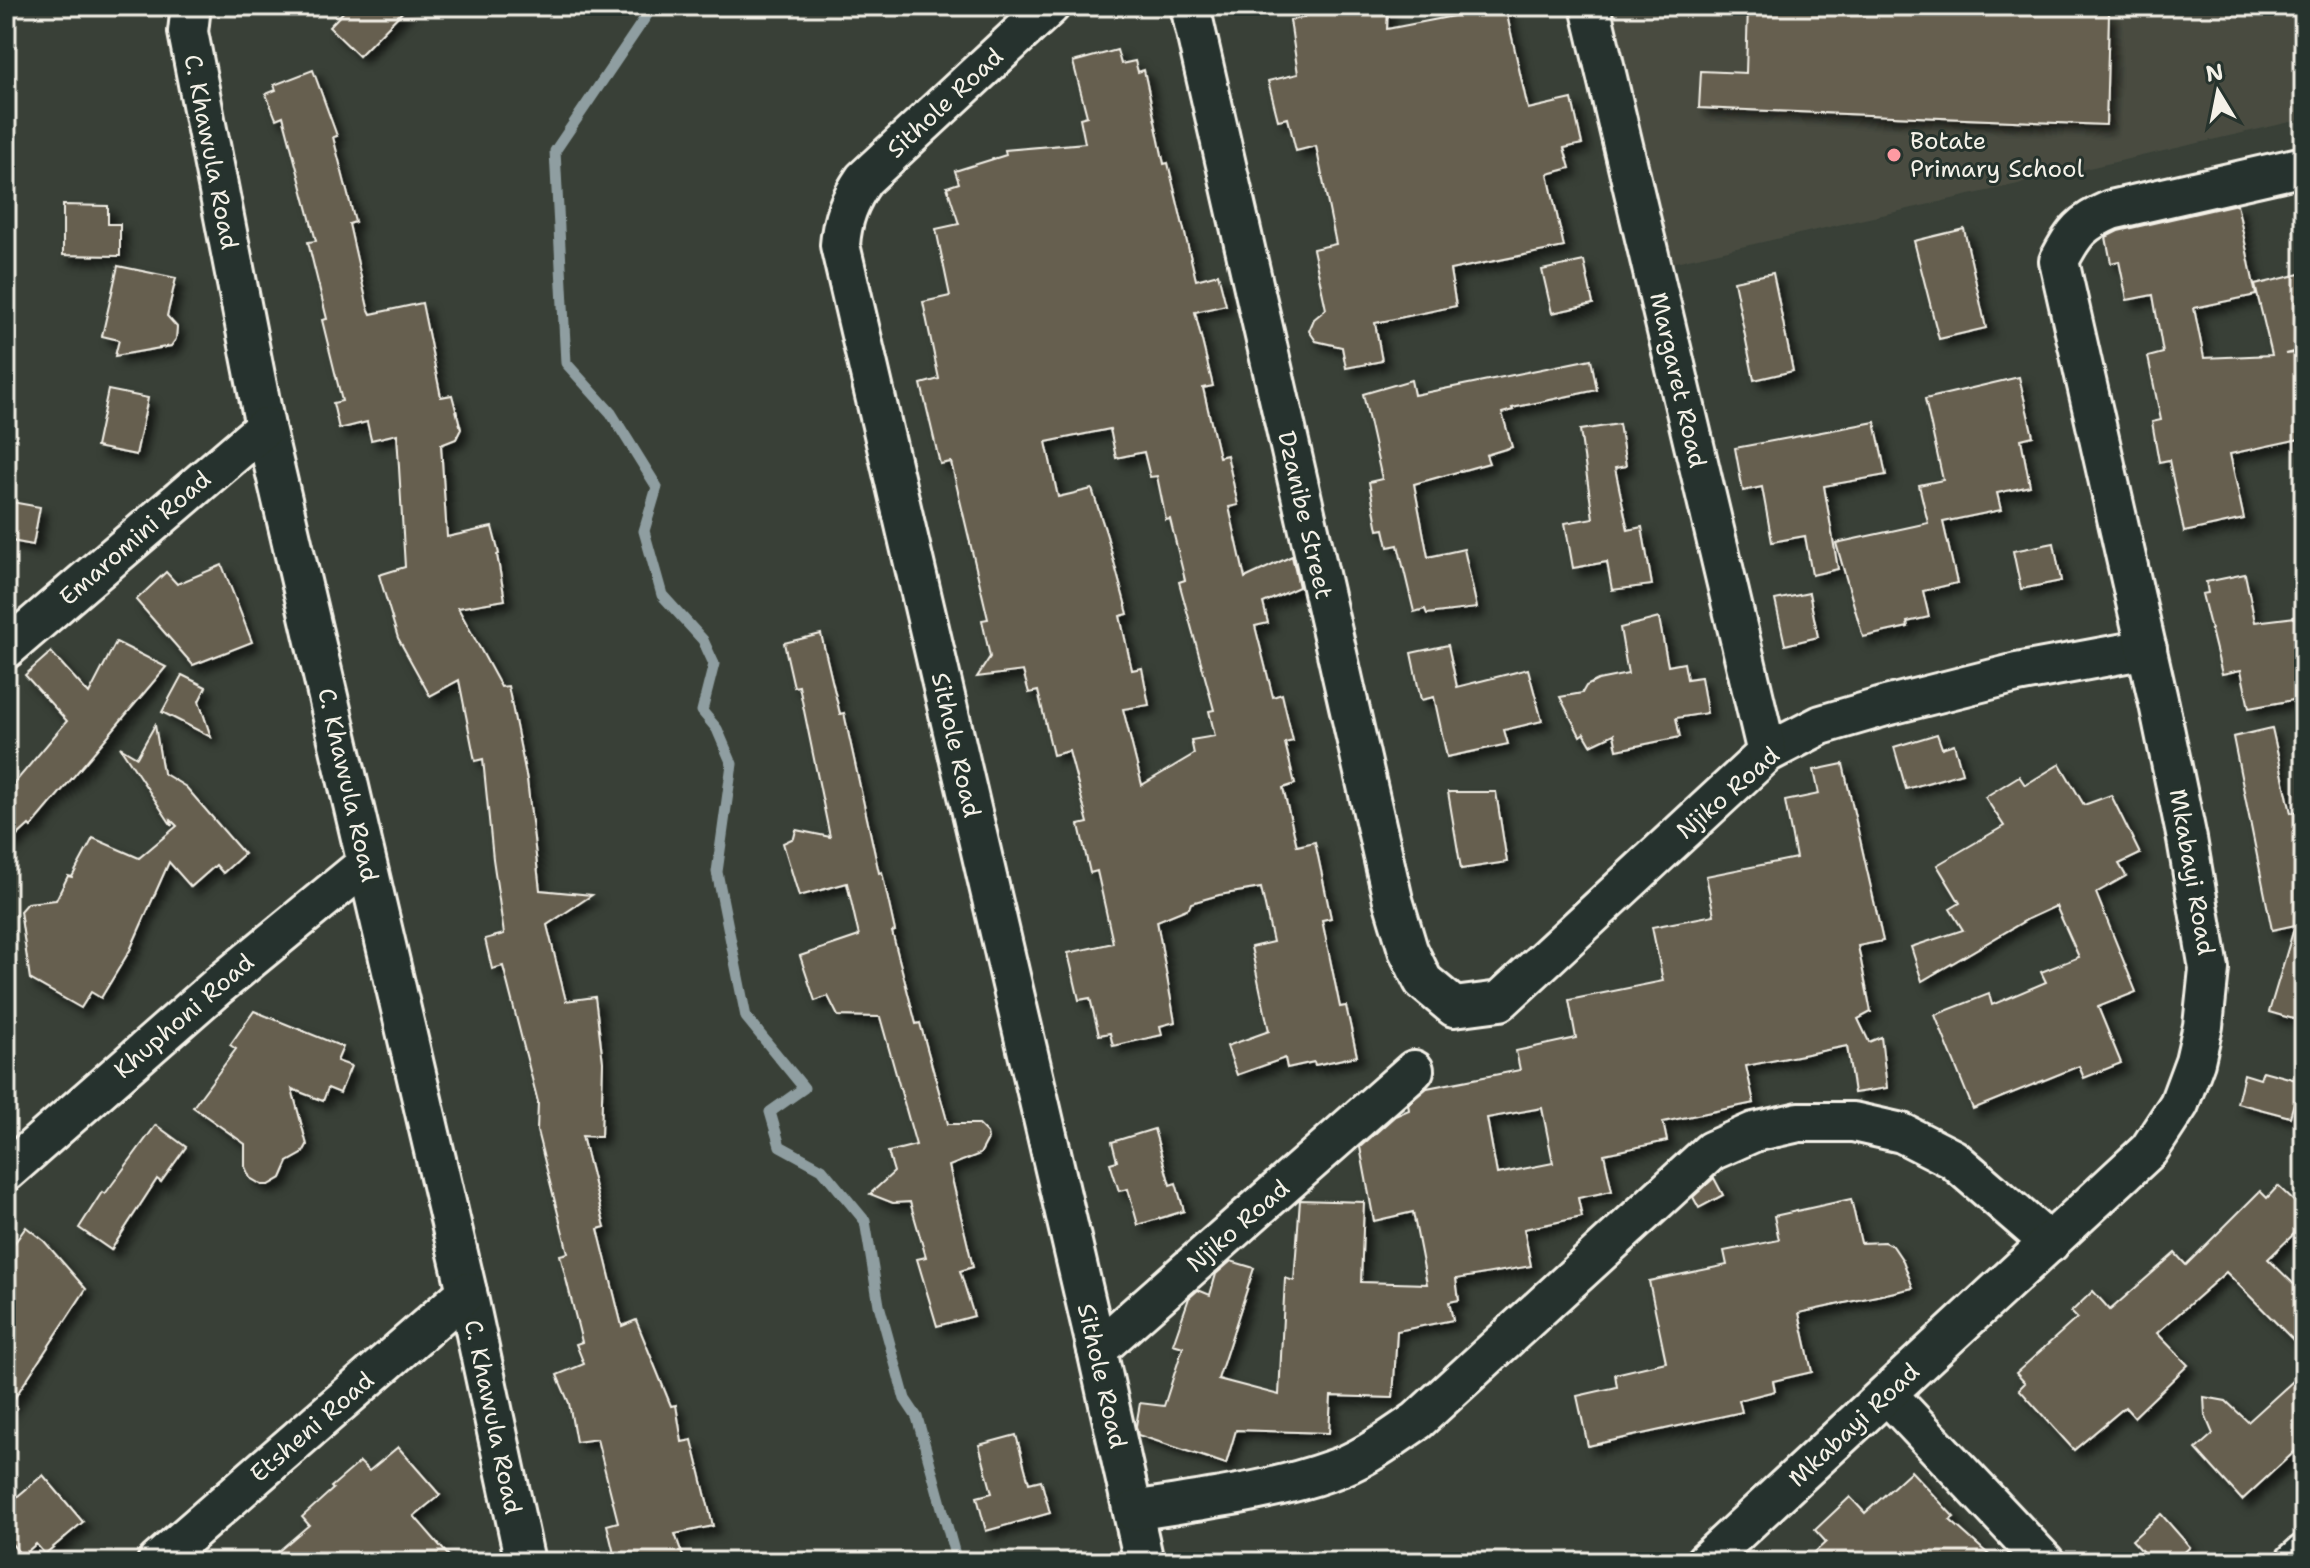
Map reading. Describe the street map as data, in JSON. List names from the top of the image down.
{
  "streets": {
    "street": [
      "Sithole Road",
      "C. Khawula Road",
      "Margaret Road",
      "Dzanibe Street",
      "Emaromini Road",
      "Njiko Road",
      "Mkabayi Road",
      "Khuphoni Road",
      "Etsheni Road"
    ]
  },
  "crossings": [
    ["Sithole Road", "Njiko Road"],
    ["C. Khawula Road", "Emaromini Road"],
    ["C. Khawula Road", "Khuphoni Road"],
    ["C. Khawula Road", "Etsheni Road"],
    ["Margaret Road", "Njiko Road"],
    ["Dzanibe Street", "Njiko Road"],
    ["Njiko Road", "Mkabayi Road"]
  ],
  "places": ["Botate Primary School"],
  "north": "top"
}
